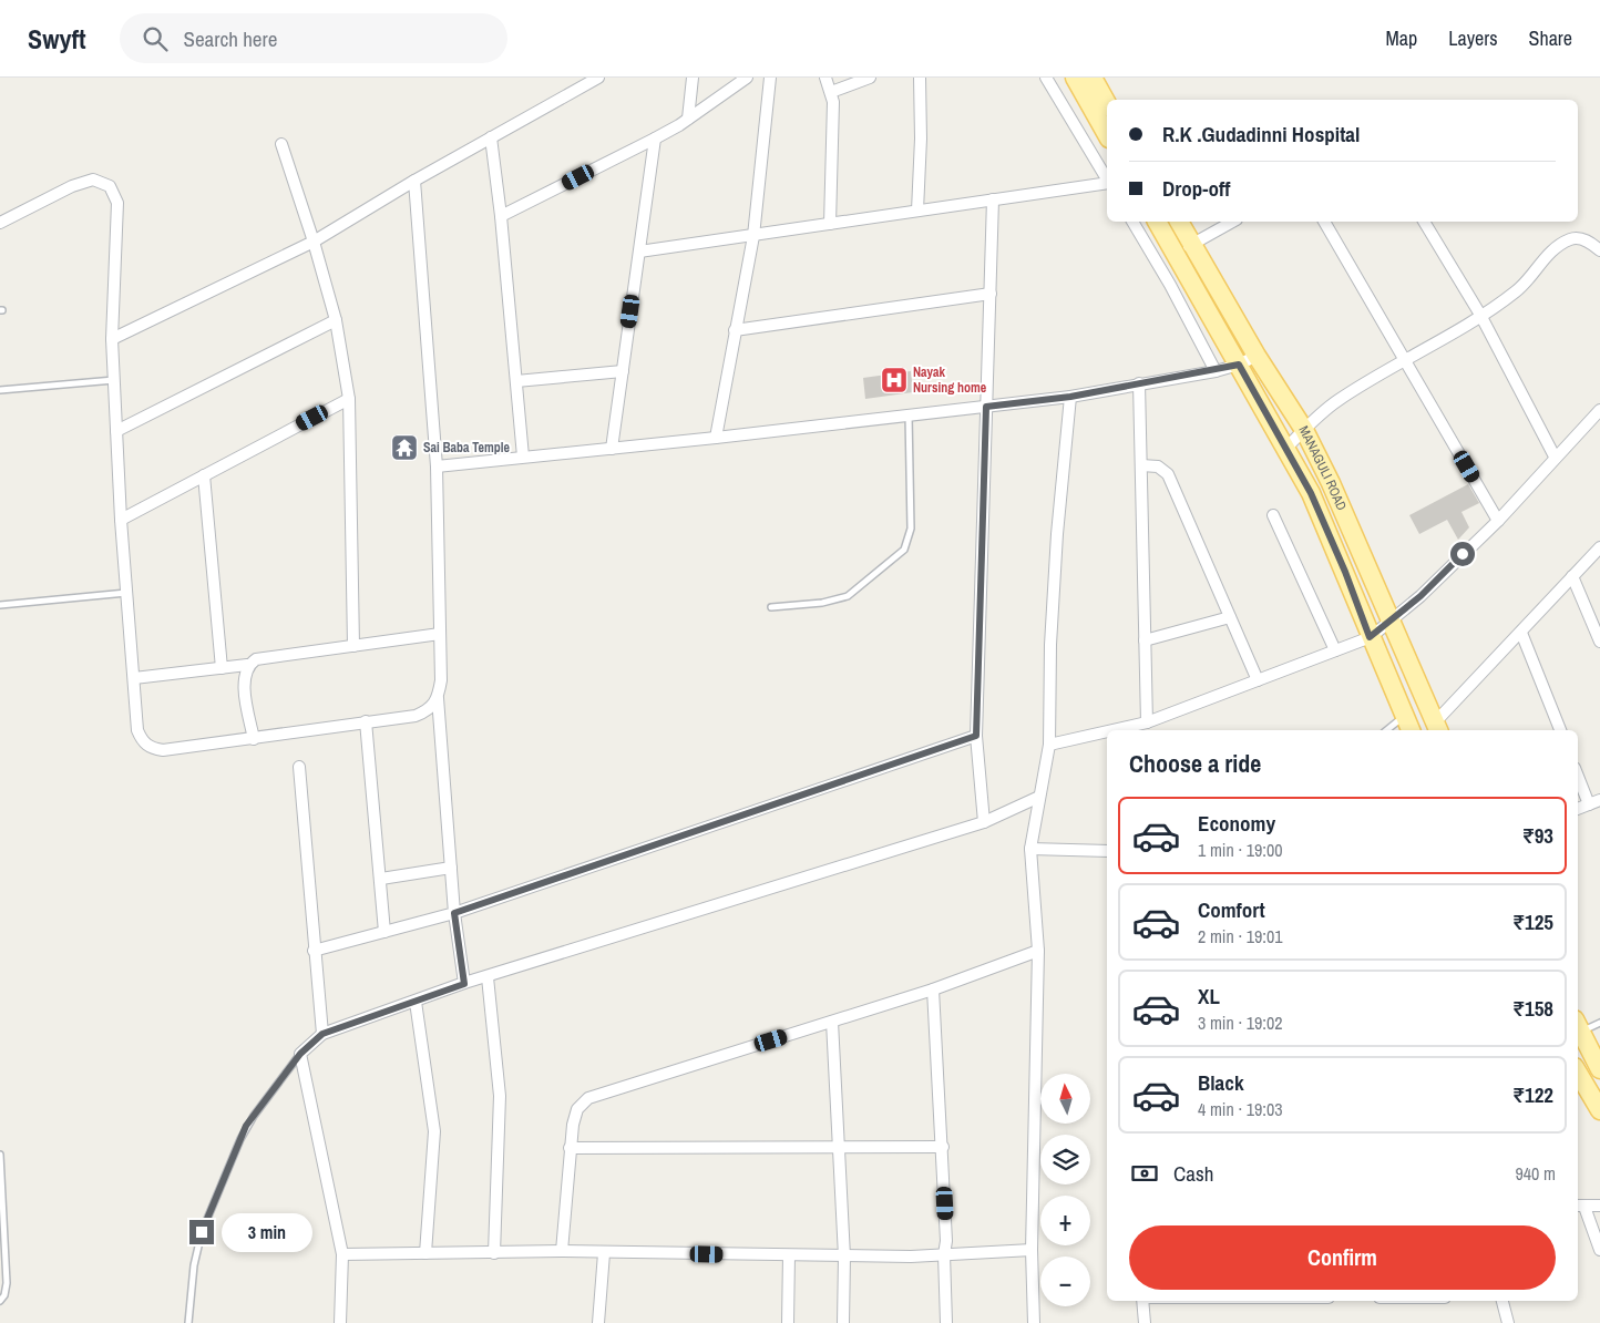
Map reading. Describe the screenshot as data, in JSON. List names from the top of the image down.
{
  "streets": {
    "main road": ["MANAGULI ROAD"]
  },
  "places": {
    "hospital": ["Nayak Nursing home"],
    "temple": ["Sai Baba Temple"]
  },
  "north": "top",
  "page": {
    "header": "Swyft",
    "search": "Search here",
    "nav": ["Map", "Layers", "Share"],
    "banner": ["R.K .Gudadinni Hospital", "Drop-off"],
    "heading": "Choose a ride",
    "list": [
      {
        "name": "Economy",
        "note": "1 min · 19:00",
        "value": "₹93"
      },
      {
        "name": "Comfort",
        "note": "2 min · 19:01",
        "value": "₹125"
      },
      {
        "name": "XL",
        "note": "3 min · 19:02",
        "value": "₹158"
      },
      {
        "name": "Black",
        "note": "4 min · 19:03",
        "value": "₹122"
      }
    ],
    "map_buttons": ["+", "−"],
    "pay": ["Cash", "940 m"],
    "bubble": "3 min",
    "buttons": "Confirm"
  }
}
